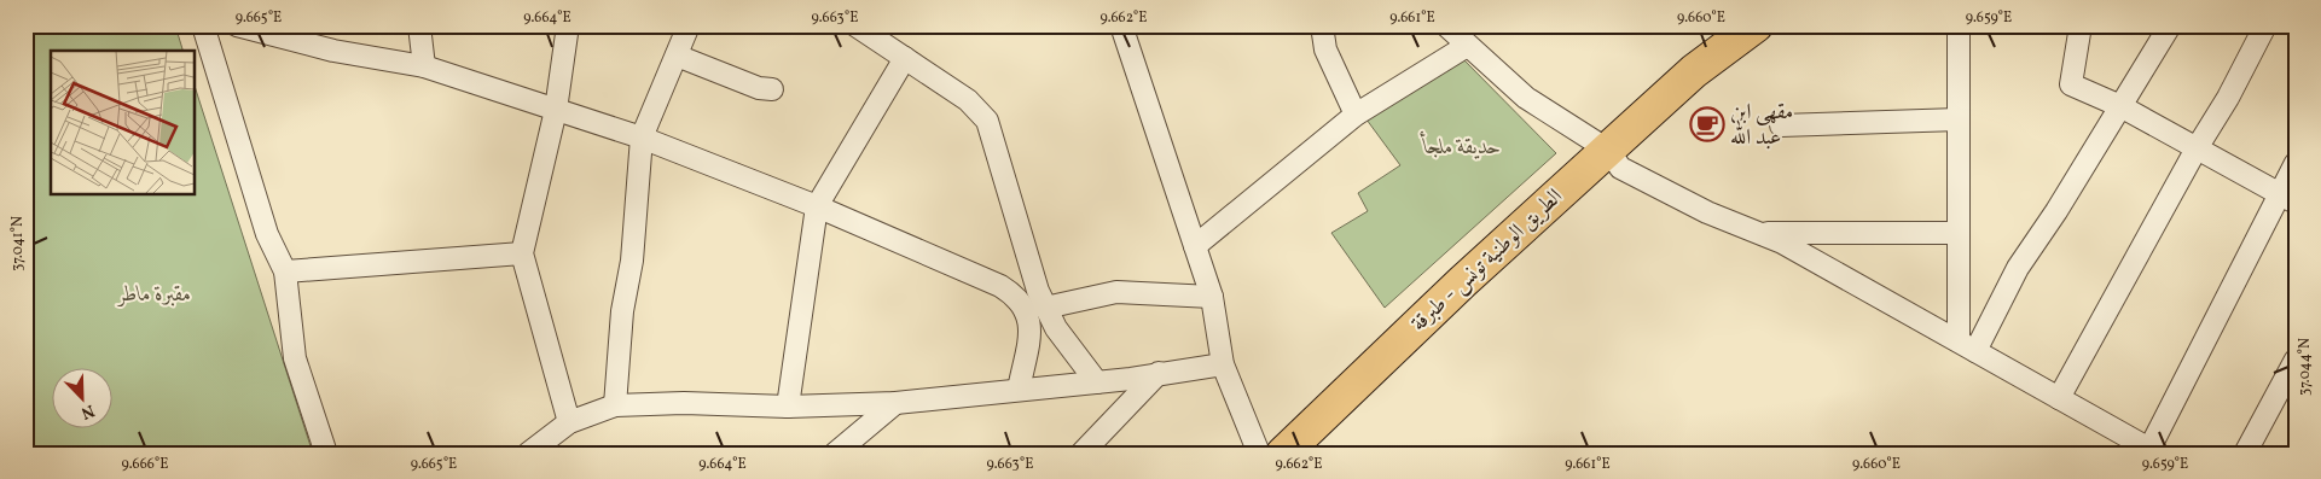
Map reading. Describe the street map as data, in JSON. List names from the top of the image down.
{
  "streets": {
    "main road": ["الطريق الوطنية تونس - طبرقة"]
  },
  "parks": ["حديقة ملجأ", "مقبرة ماطر"],
  "places": {
    "cafe": ["مقهى ابن عبد الله"]
  },
  "north": "bottom right",
  "coordinates": [
    "9.665°E",
    "9.664°E",
    "9.663°E",
    "9.662°E",
    "9.661°E",
    "9.660°E",
    "9.659°E",
    "37.041°N",
    "37.044°N",
    "9.666°E"
  ]
}
